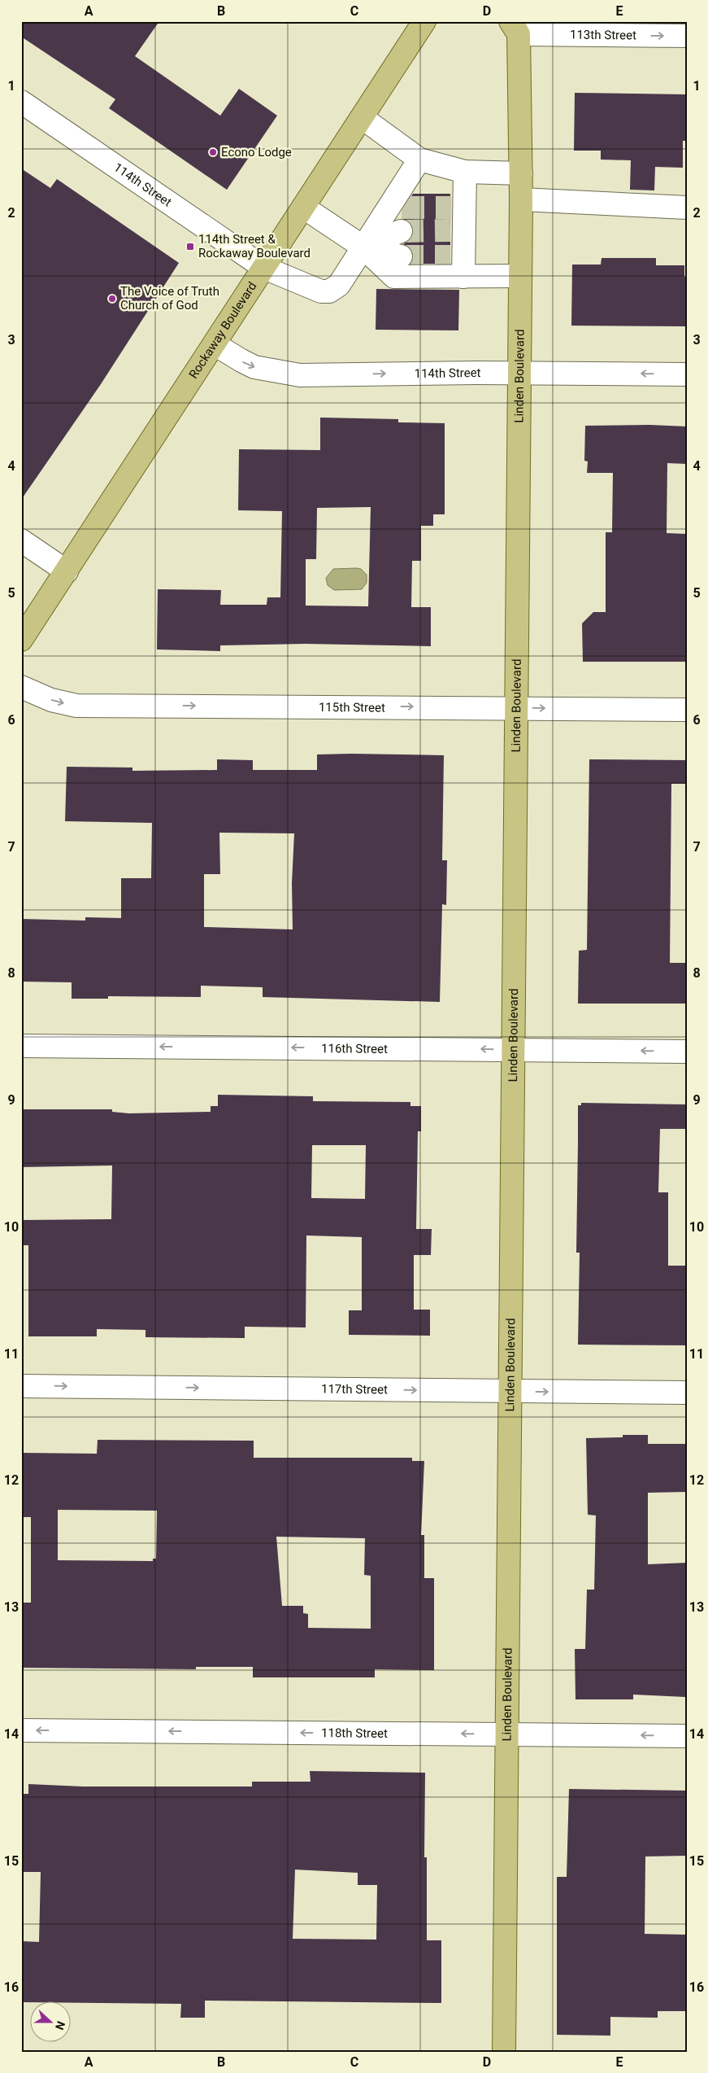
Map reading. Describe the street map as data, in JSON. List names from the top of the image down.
{
  "streets": {
    "main road": ["Rockaway Boulevard", "Linden Boulevard"],
    "street": [
      "113th Street",
      "114th Street",
      "115th Street",
      "116th Street",
      "117th Street",
      "118th Street"
    ]
  },
  "crossings": [
    ["113th Street", "Linden Boulevard"],
    ["114th Street", "Rockaway Boulevard"],
    ["114th Street", "Linden Boulevard"],
    ["Linden Boulevard", "115th Street"],
    ["Linden Boulevard", "116th Street"],
    ["Linden Boulevard", "117th Street"],
    ["Linden Boulevard", "118th Street"]
  ],
  "one_way": [
    "115th Street",
    "116th Street",
    "117th Street",
    "118th Street"
  ],
  "places": {
    "other": ["Econo Lodge", "The Voice of Truth Church of God"],
    "transit": ["114th Street & Rockaway Boulevard"]
  },
  "north": "right",
  "grid": {
    "columns": [
      "A",
      "B",
      "C",
      "D",
      "E"
    ],
    "rows": [
      "1",
      "2",
      "3",
      "4",
      "5",
      "6",
      "7",
      "8",
      "9",
      "10",
      "11",
      "12",
      "13",
      "14",
      "15",
      "16"
    ]
  }
}
